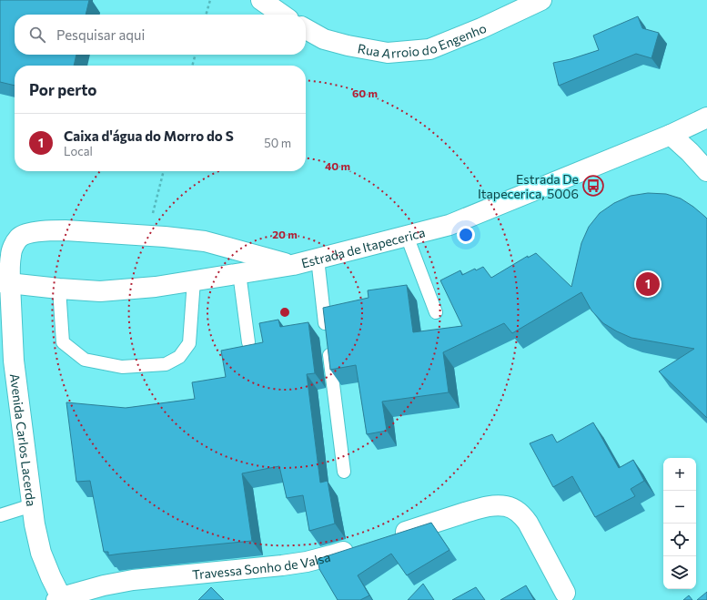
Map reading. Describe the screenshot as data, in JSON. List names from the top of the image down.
{
  "streets": {
    "main road": [
      "Rua Arroio do Engenho",
      "Estrada de Itapecerica",
      "Avenida Carlos Lacerda",
      "Travessa Sonho de Valsa"
    ]
  },
  "crossings": [
    ["Estrada de Itapecerica", "Avenida Carlos Lacerda"],
    ["Avenida Carlos Lacerda", "Travessa Sonho de Valsa"]
  ],
  "places": {
    "bus stop": ["Estrada De Itapecerica, 5006"]
  },
  "page": {
    "search": "Pesquisar aqui",
    "heading": "Por perto",
    "list": [
      {
        "mark": "1",
        "name": "Caixa d'água do Morro do S",
        "note": "Local",
        "value": "50 m"
      }
    ],
    "pins": "1",
    "map_buttons": ["+", "−"]
  },
  "rings": ["60 m", "40 m", "20 m"]
}
